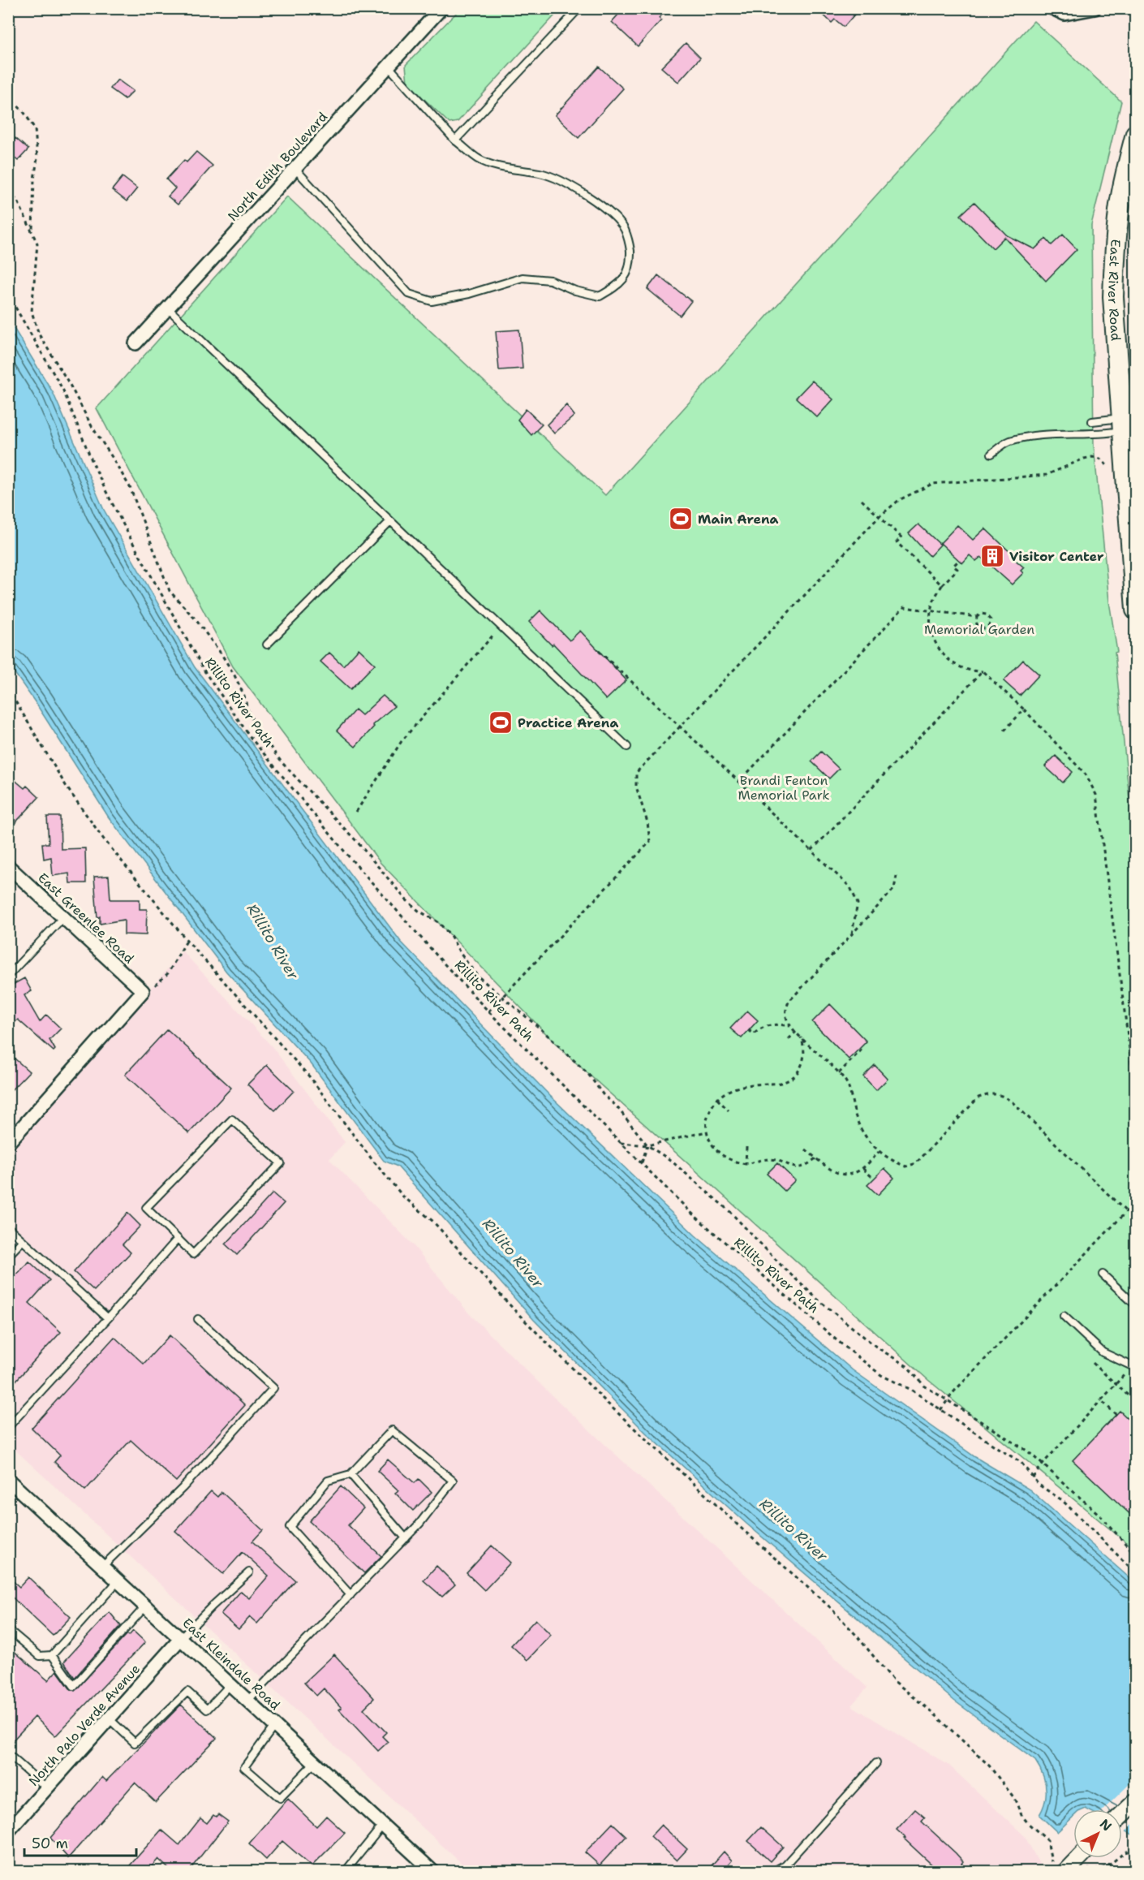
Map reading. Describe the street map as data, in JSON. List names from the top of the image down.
{
  "streets": {
    "main road": ["East River Road"],
    "street": [
      "North Edith Boulevard",
      "East Greenlee Road",
      "East Kleindale Road",
      "North Palo Verde Avenue"
    ],
    "path": ["Rillito River Path"]
  },
  "crossings": [
    ["East Kleindale Road", "North Palo Verde Avenue"]
  ],
  "water": ["Rillito River"],
  "parks": ["Memorial Garden", "Brandi Fenton Memorial Park"],
  "places": {
    "sports": ["Main Arena", "Practice Arena"],
    "building": ["Visitor Center"]
  },
  "scale_bar": "50 m",
  "north": "top right"
}
